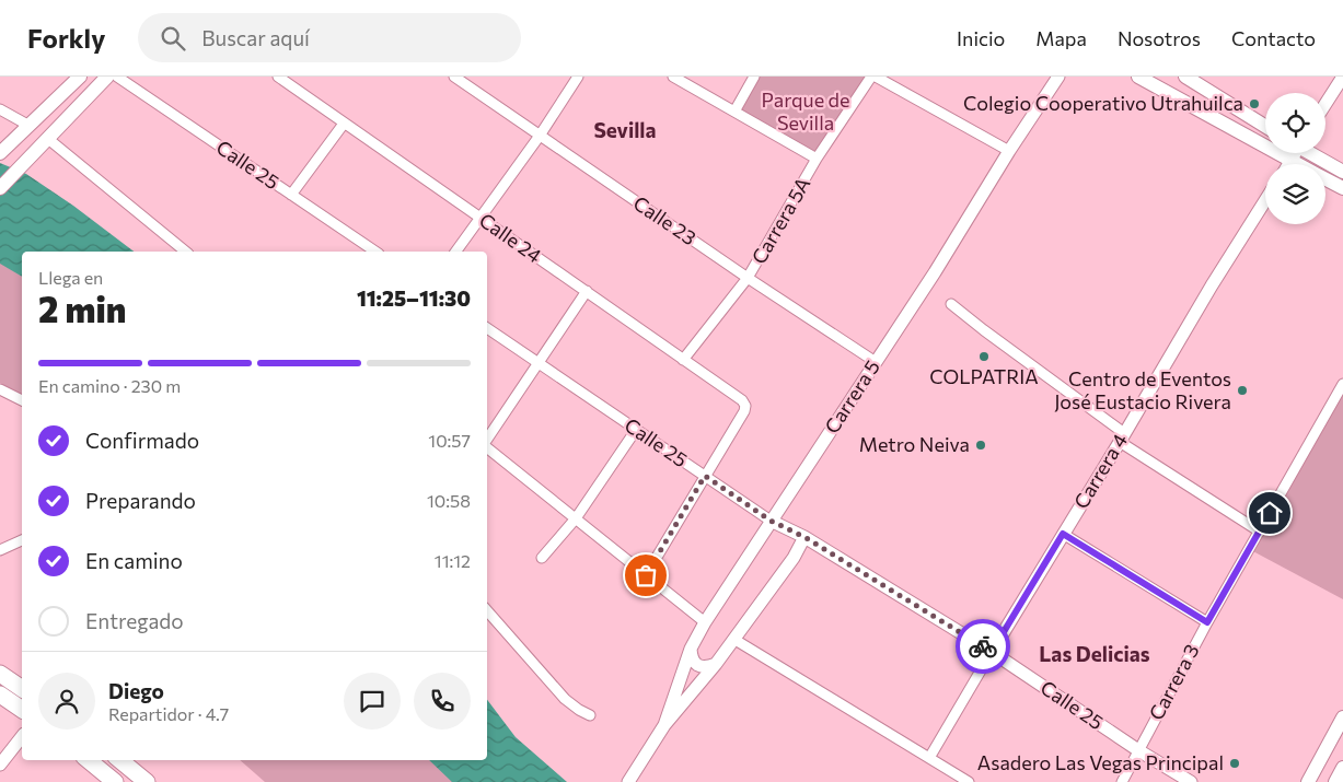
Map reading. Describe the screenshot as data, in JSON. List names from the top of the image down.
{
  "streets": {
    "street": [
      "Calle 25",
      "Calle 23",
      "Carrera 5A",
      "Calle 24",
      "Carrera 5",
      "Carrera 4",
      "Carrera 3"
    ]
  },
  "crossings": [
    ["Calle 25", "Calle 24"],
    ["Calle 25", "Carrera 5"],
    ["Calle 25", "Carrera 4"],
    ["Calle 25", "Carrera 3"],
    ["Calle 23", "Carrera 5A"],
    ["Calle 23", "Carrera 5"],
    ["Carrera 5A", "Calle 24"]
  ],
  "districts": ["Sevilla", "Las Delicias"],
  "parks": ["Parque de Sevilla"],
  "places": [
    "Colegio Cooperativo Utrahuilca",
    "COLPATRIA",
    "Centro de Eventos José Eustacio Rivera",
    "Metro Neiva",
    "Asadero Las Vegas Principal"
  ],
  "page": {
    "header": "Forkly",
    "search": "Buscar aquí",
    "nav": [
      "Inicio",
      "Mapa",
      "Nosotros",
      "Contacto"
    ],
    "heading": ["2 min", "Llega en", "11:25–11:30"],
    "panel": ["Diego", "Repartidor · 4.7"],
    "bar": "En camino · 230 m",
    "list": [
      ["Confirmado", "10:57"],
      ["Preparando", "10:58"],
      ["En camino", "11:12"],
      "Entregado"
    ]
  }
}
